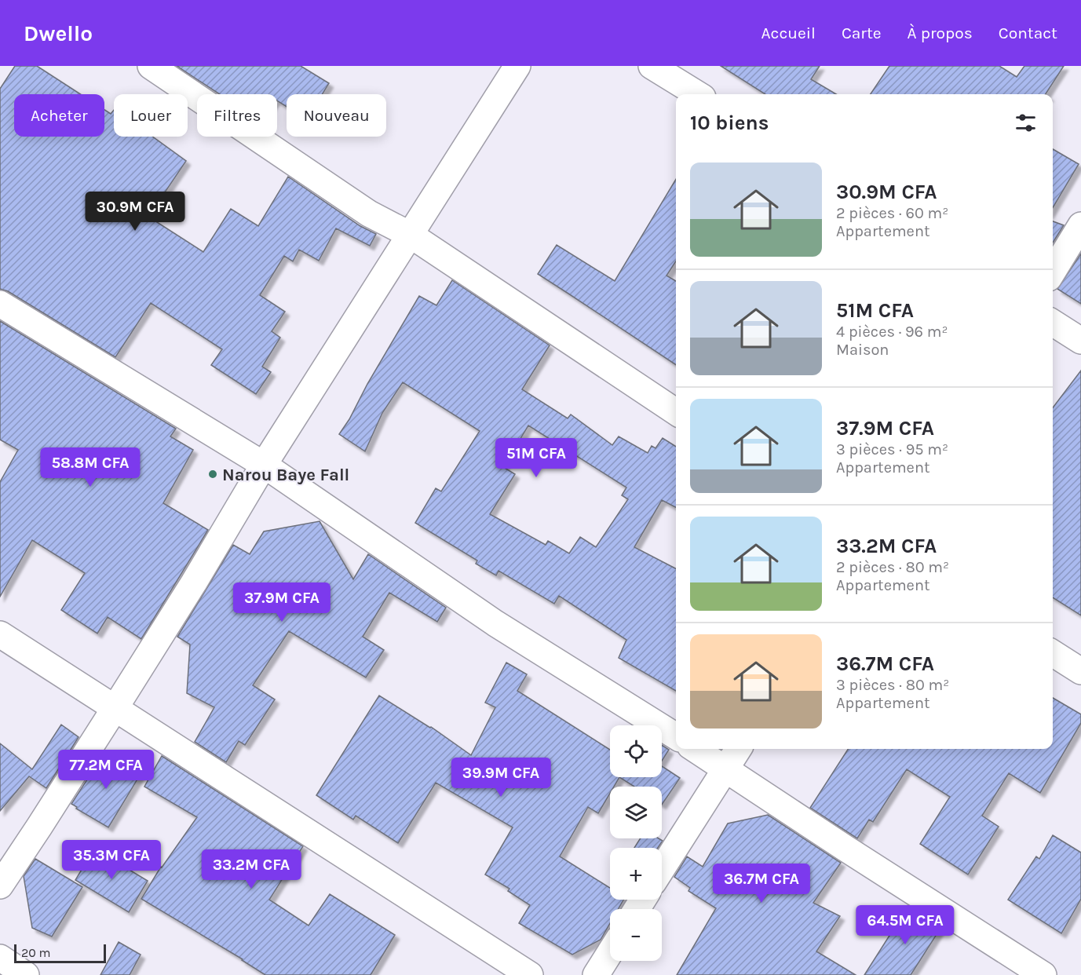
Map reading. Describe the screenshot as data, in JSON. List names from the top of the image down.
{
  "places": ["Narou Baye Fall"],
  "scale_bar": "20 m",
  "page": {
    "header": "Dwello",
    "nav": [
      "Accueil",
      "Carte",
      "À propos",
      "Contact"
    ],
    "chip": [
      "Acheter",
      "Louer",
      "Filtres",
      "Nouveau"
    ],
    "heading": "10 biens",
    "list": [
      {
        "name": "30.9M CFA",
        "note": "2 pièces · 60 m² · Appartement"
      },
      {
        "name": "51M CFA",
        "note": "4 pièces · 96 m² · Maison"
      },
      {
        "name": "37.9M CFA",
        "note": "3 pièces · 95 m² · Appartement"
      },
      {
        "name": "33.2M CFA",
        "note": "2 pièces · 80 m² · Appartement"
      },
      {
        "name": "36.7M CFA",
        "note": "3 pièces · 80 m² · Appartement"
      }
    ],
    "price": [
      "30.9M CFA",
      "51M CFA",
      "58.8M CFA",
      "37.9M CFA",
      "77.2M CFA",
      "39.9M CFA",
      "35.3M CFA",
      "33.2M CFA",
      "36.7M CFA",
      "64.5M CFA"
    ],
    "map_buttons": ["+", "−"],
    "scale": "20 m"
  }
}
